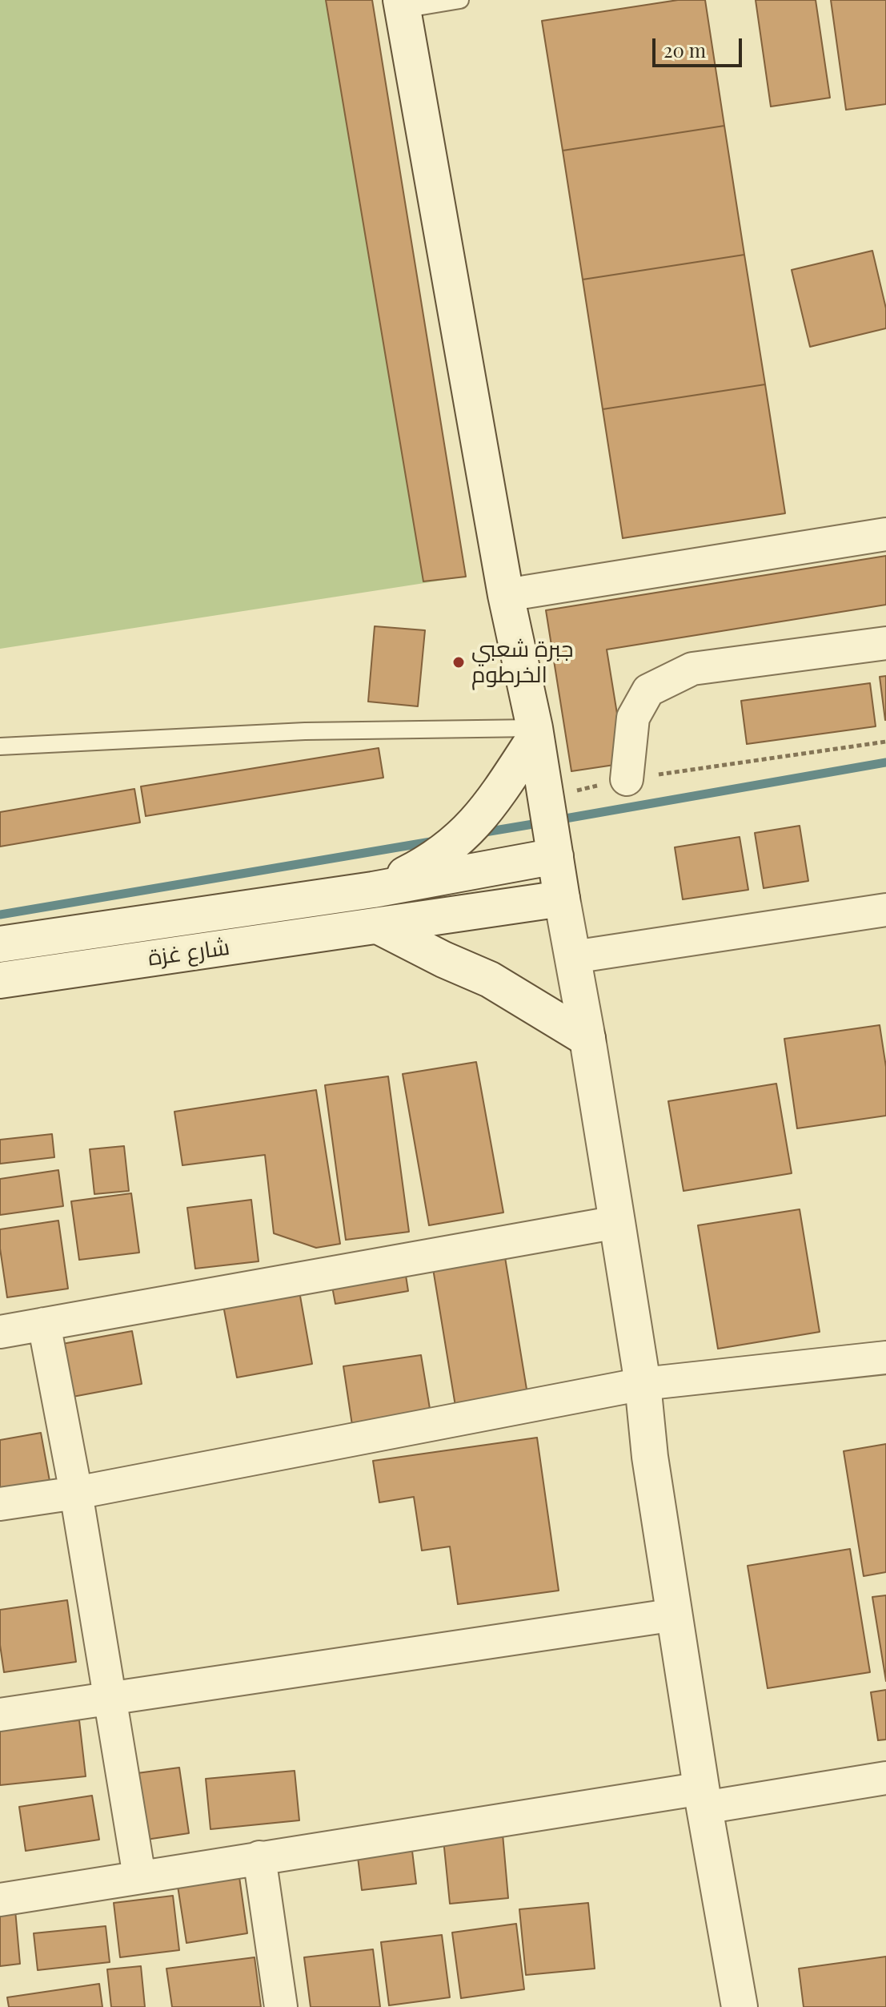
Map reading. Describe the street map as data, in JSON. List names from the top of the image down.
{
  "streets": {
    "main road": ["شارع غزة"]
  },
  "places": ["جبرة شعبي الخرطوم"],
  "scale_bar": "20 m"
}
